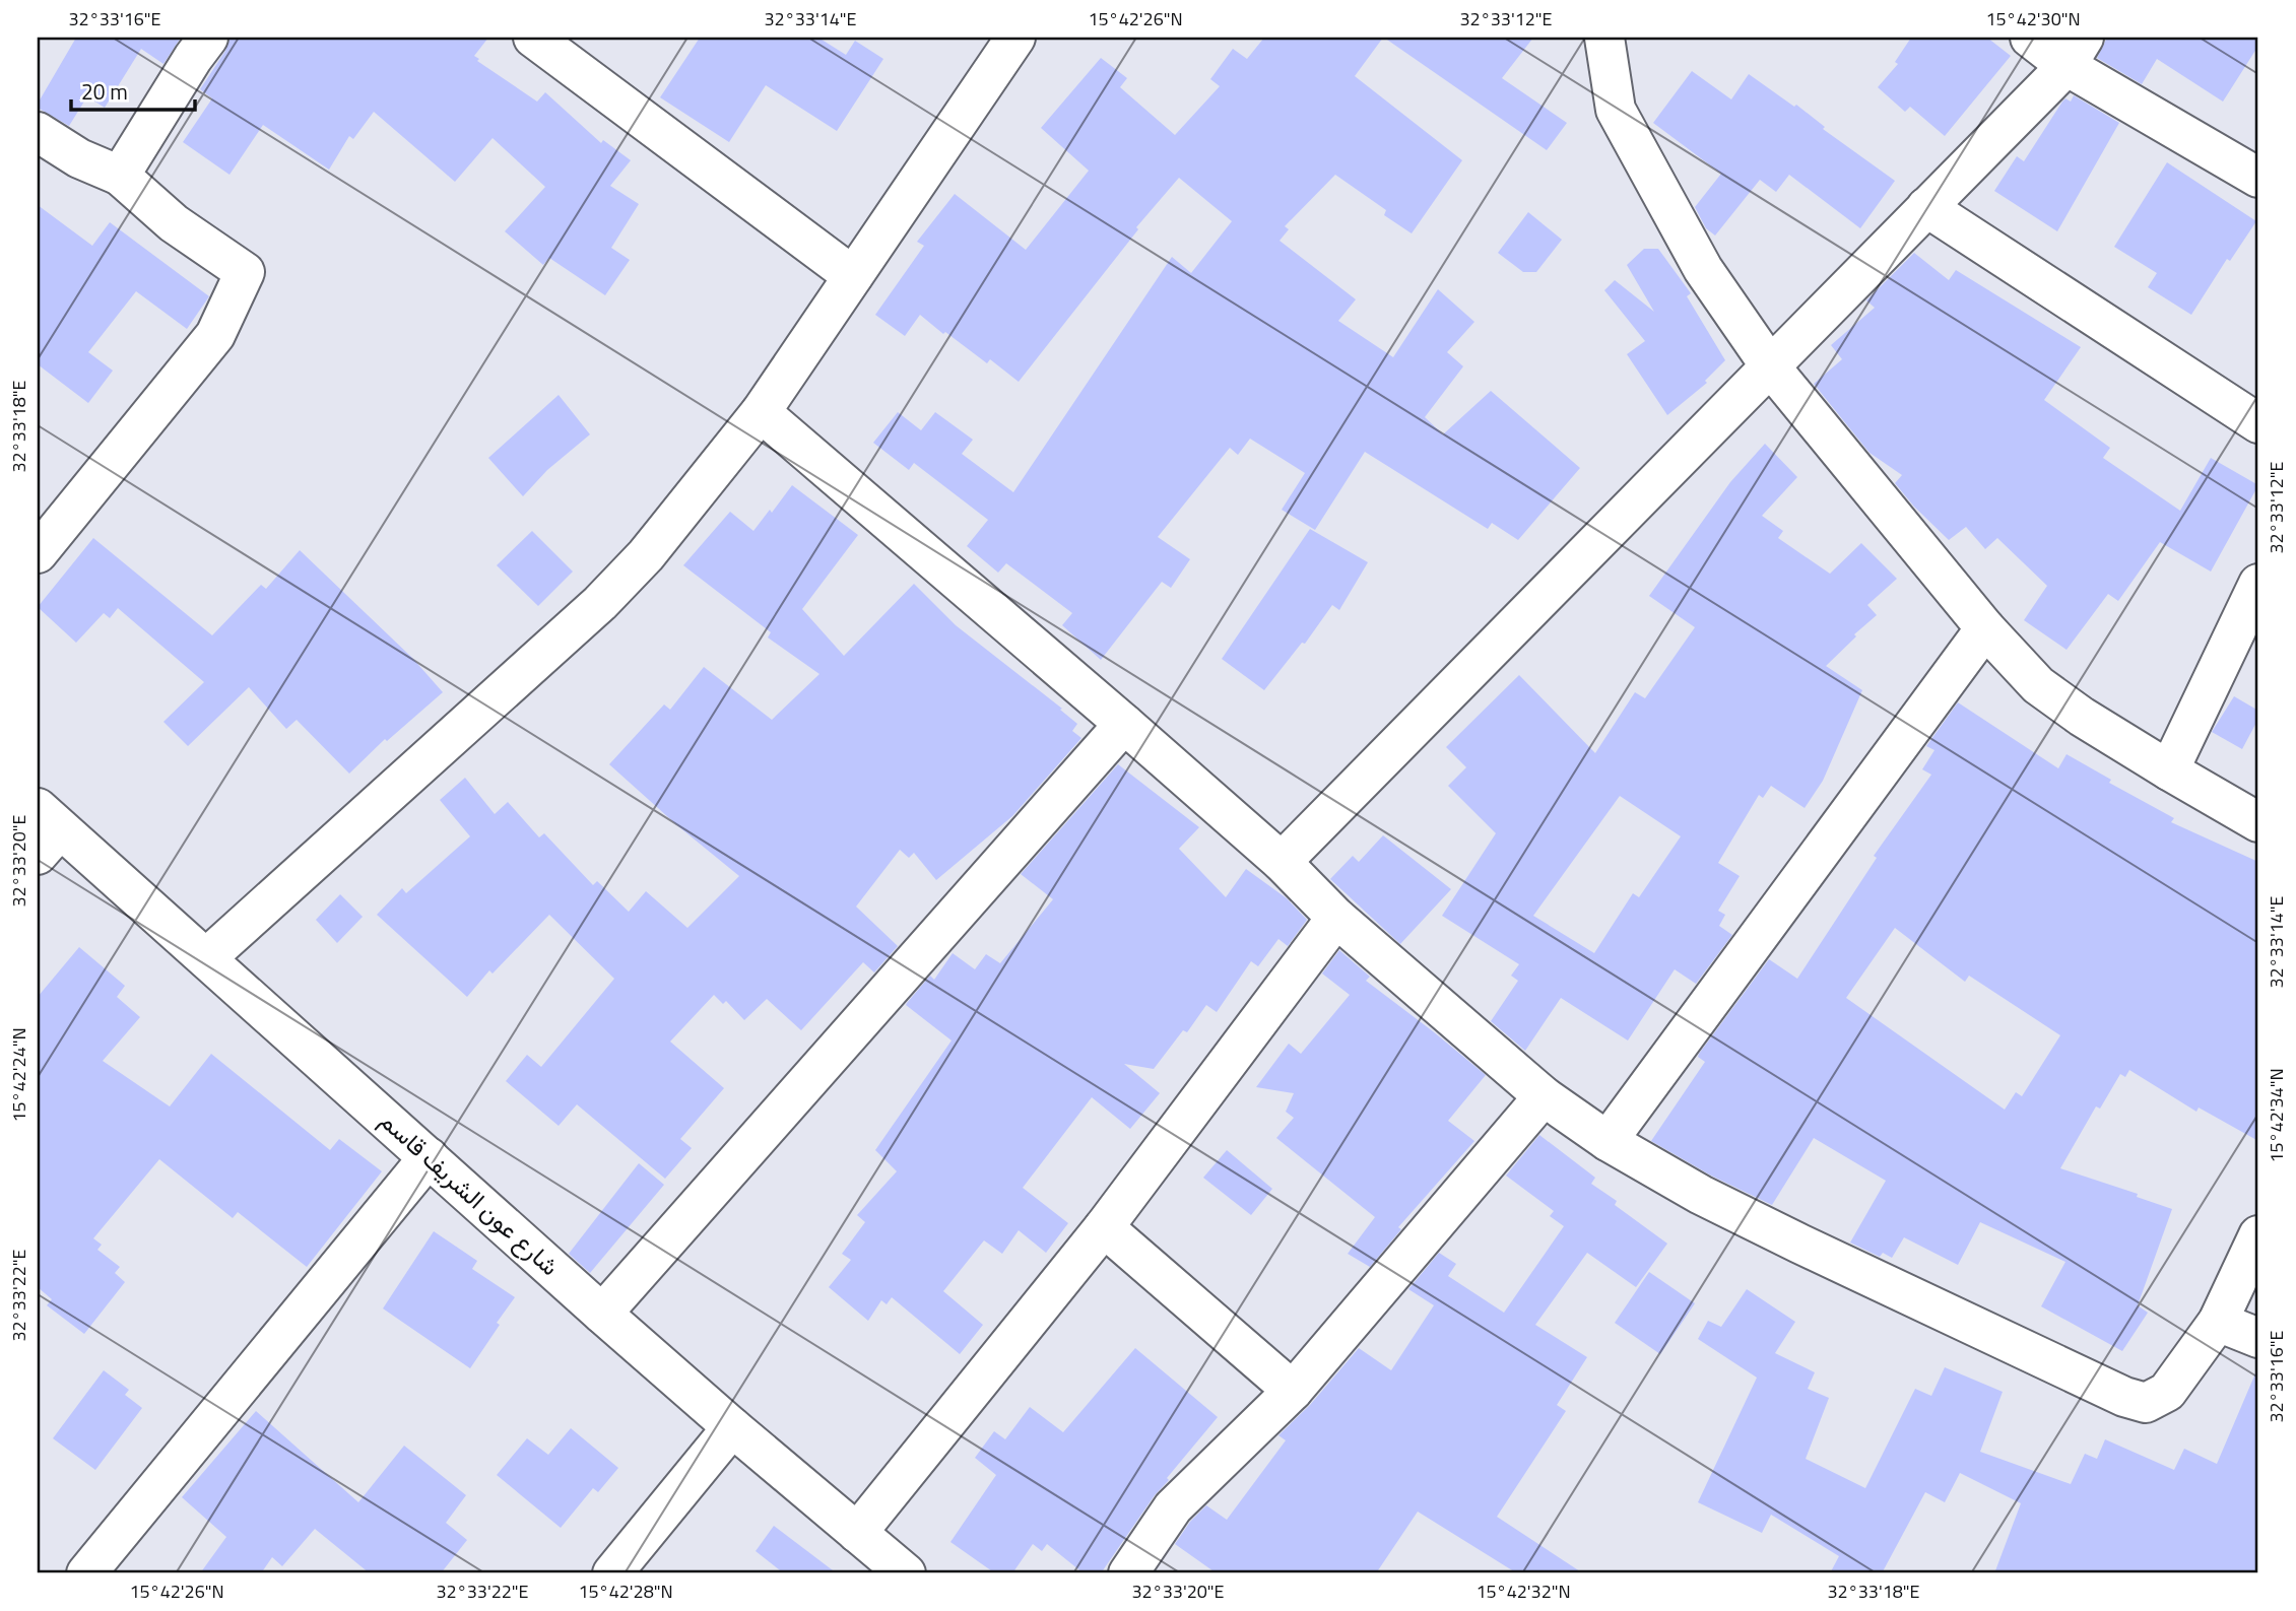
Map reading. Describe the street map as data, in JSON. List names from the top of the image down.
{
  "streets": {
    "street": ["شارع عون الشريف قاسم"]
  },
  "scale_bar": "20 m",
  "coordinates": [
    "32°33'16\"E",
    "32°33'14\"E",
    "15°42'26\"N",
    "32°33'12\"E",
    "15°42'30\"N",
    "32°33'18\"E",
    "32°33'20\"E",
    "15°42'24\"N",
    "15°42'34\"N",
    "32°33'22\"E",
    "15°42'28\"N",
    "15°42'32\"N"
  ]
}
